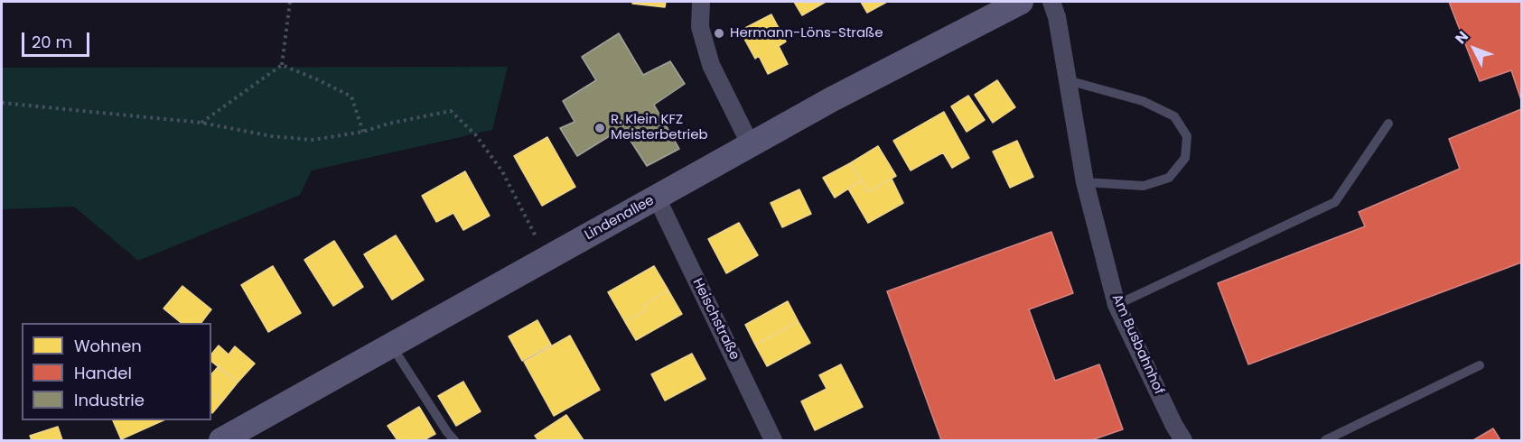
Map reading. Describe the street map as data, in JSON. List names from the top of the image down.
{
  "streets": {
    "street": ["Lindenallee", "Heischstraße", "Am Busbahnhof"]
  },
  "crossings": [
    ["Lindenallee", "Heischstraße"]
  ],
  "places": ["Hermann-Löns-Straße", "R. Klein KFZ Meisterbetrieb"],
  "legend": ["Wohnen", "Handel", "Industrie"],
  "scale_bar": "20 m",
  "north": "top left"
}
